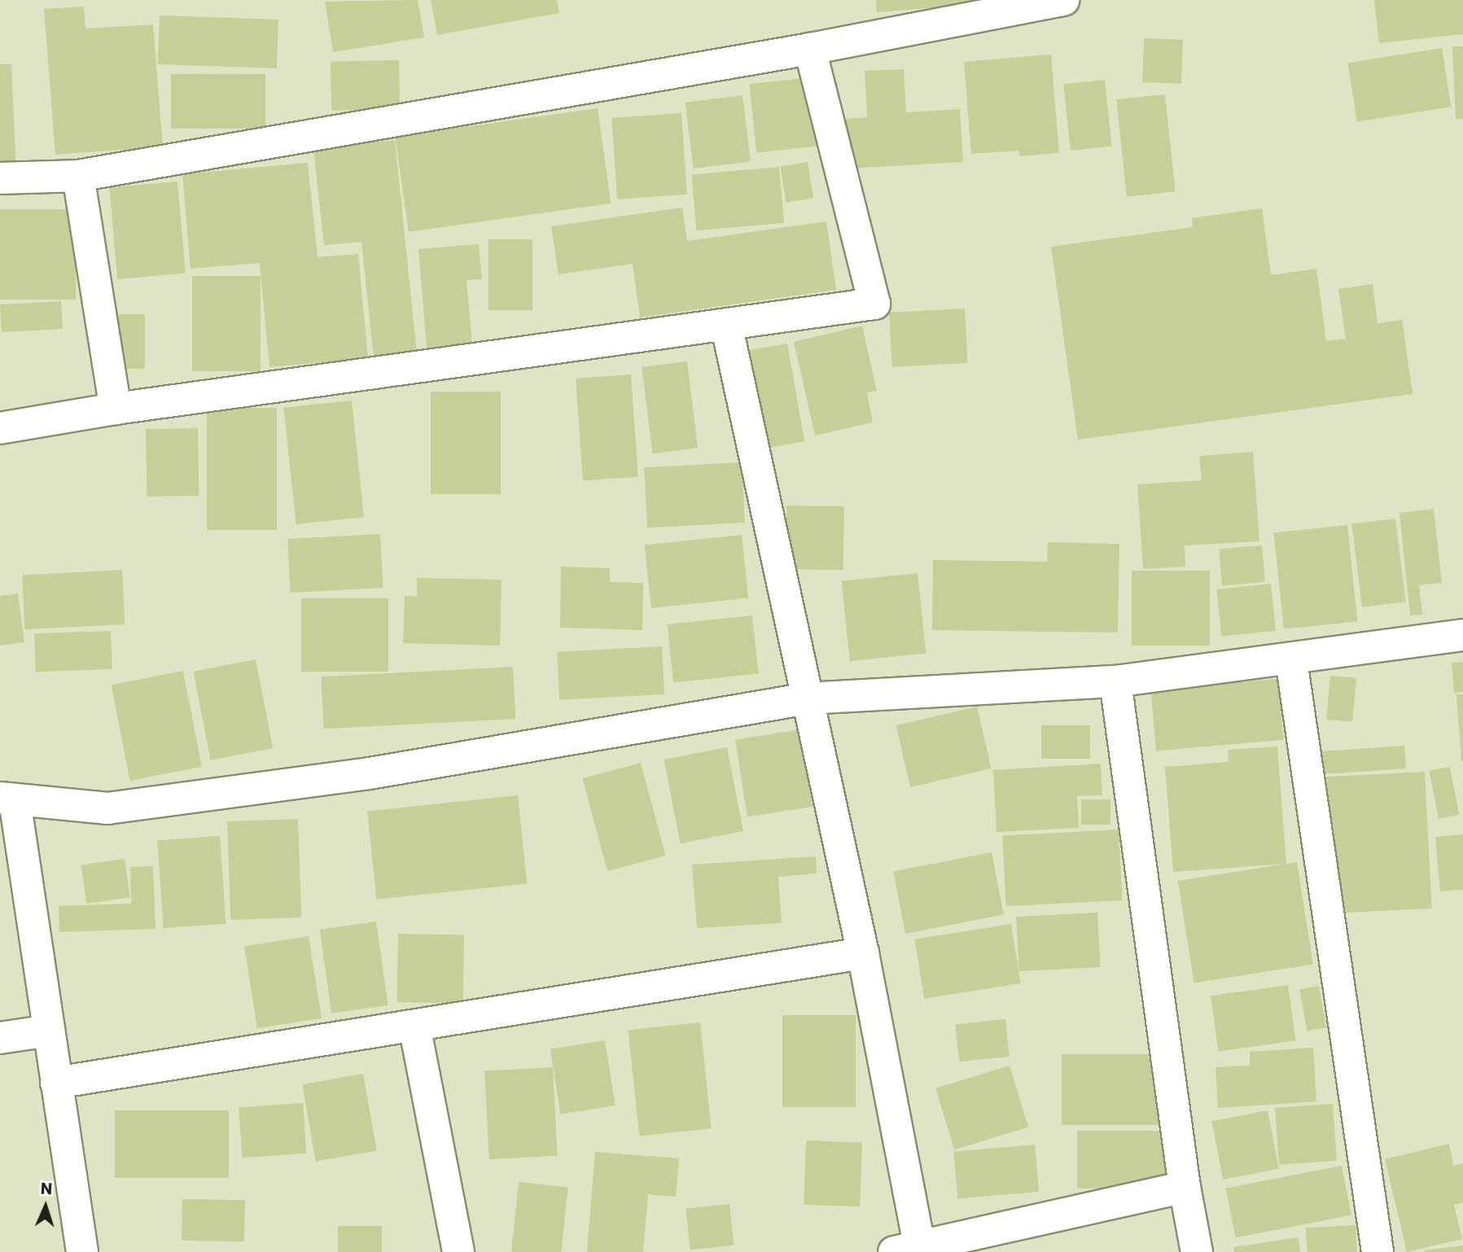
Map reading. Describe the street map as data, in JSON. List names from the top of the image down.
{
  "north": "top"
}
